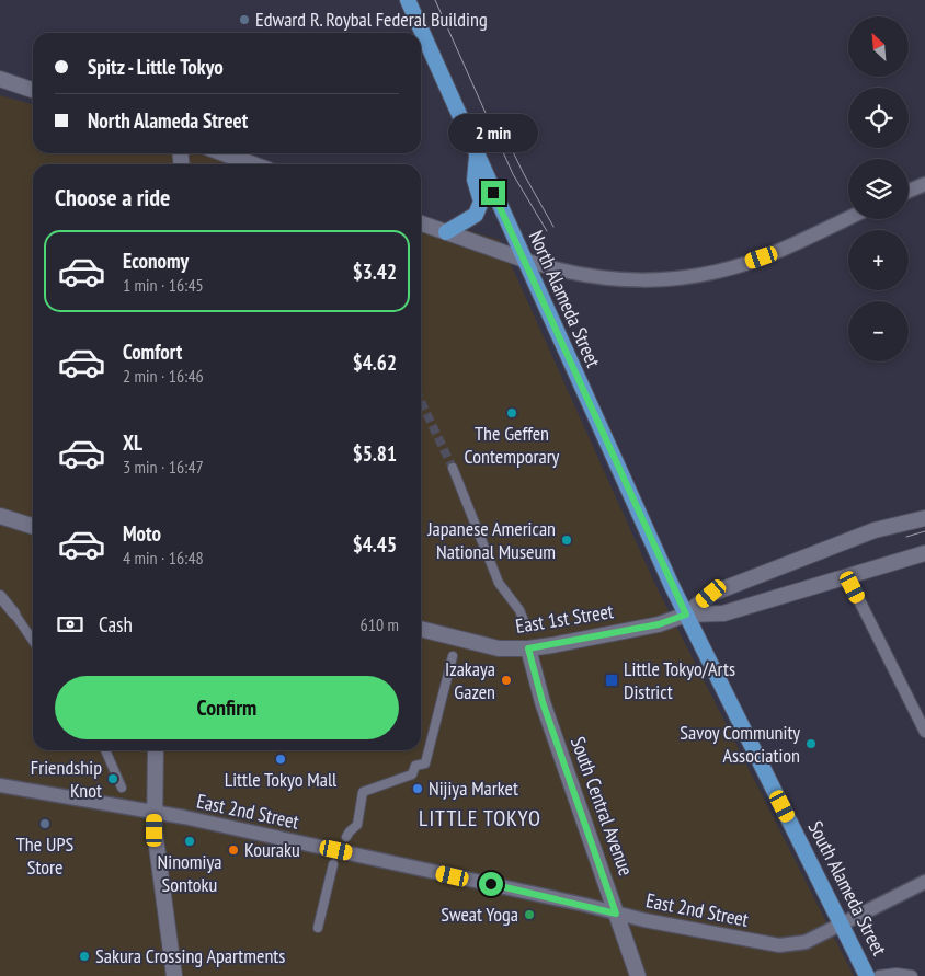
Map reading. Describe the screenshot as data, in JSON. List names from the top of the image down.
{
  "streets": {
    "main road": [
      "North Alameda Street",
      "East 1st Street",
      "South Central Avenue",
      "South Alameda Street"
    ],
    "street": ["East 2nd Street"]
  },
  "crossings": [
    ["North Alameda Street", "East 1st Street"],
    ["North Alameda Street", "South Alameda Street"],
    ["East 1st Street", "South Central Avenue"],
    ["East 1st Street", "South Alameda Street"],
    ["South Central Avenue", "East 2nd Street"],
    ["East 2nd Street", "South Alameda Street"]
  ],
  "districts": ["LITTLE TOKYO"],
  "places": {
    "other": [
      "Edward R. Roybal Federal Building",
      "The Geffen Contemporary",
      "Japanese American National Museum",
      "Izakaya Gazen",
      "Savoy Community Association",
      "Little Tokyo Mall",
      "Friendship Knot",
      "Nijiya Market",
      "The UPS Store",
      "Ninomiya Sontoku",
      "Kouraku",
      "Sweat Yoga",
      "Sakura Crossing Apartments"
    ],
    "transit": ["Little Tokyo/Arts District"]
  },
  "north": "top left",
  "page": {
    "map_buttons": ["+", "−"],
    "banner": ["Spitz - Little Tokyo", "North Alameda Street"],
    "bubble": "2 min",
    "heading": "Choose a ride",
    "list": [
      {
        "name": "Economy",
        "note": "1 min · 16:45",
        "value": "$3.42"
      },
      {
        "name": "Comfort",
        "note": "2 min · 16:46",
        "value": "$4.62"
      },
      {
        "name": "XL",
        "note": "3 min · 16:47",
        "value": "$5.81"
      },
      {
        "name": "Moto",
        "note": "4 min · 16:48",
        "value": "$4.45"
      }
    ],
    "pay": ["Cash", "610 m"],
    "buttons": "Confirm"
  }
}
